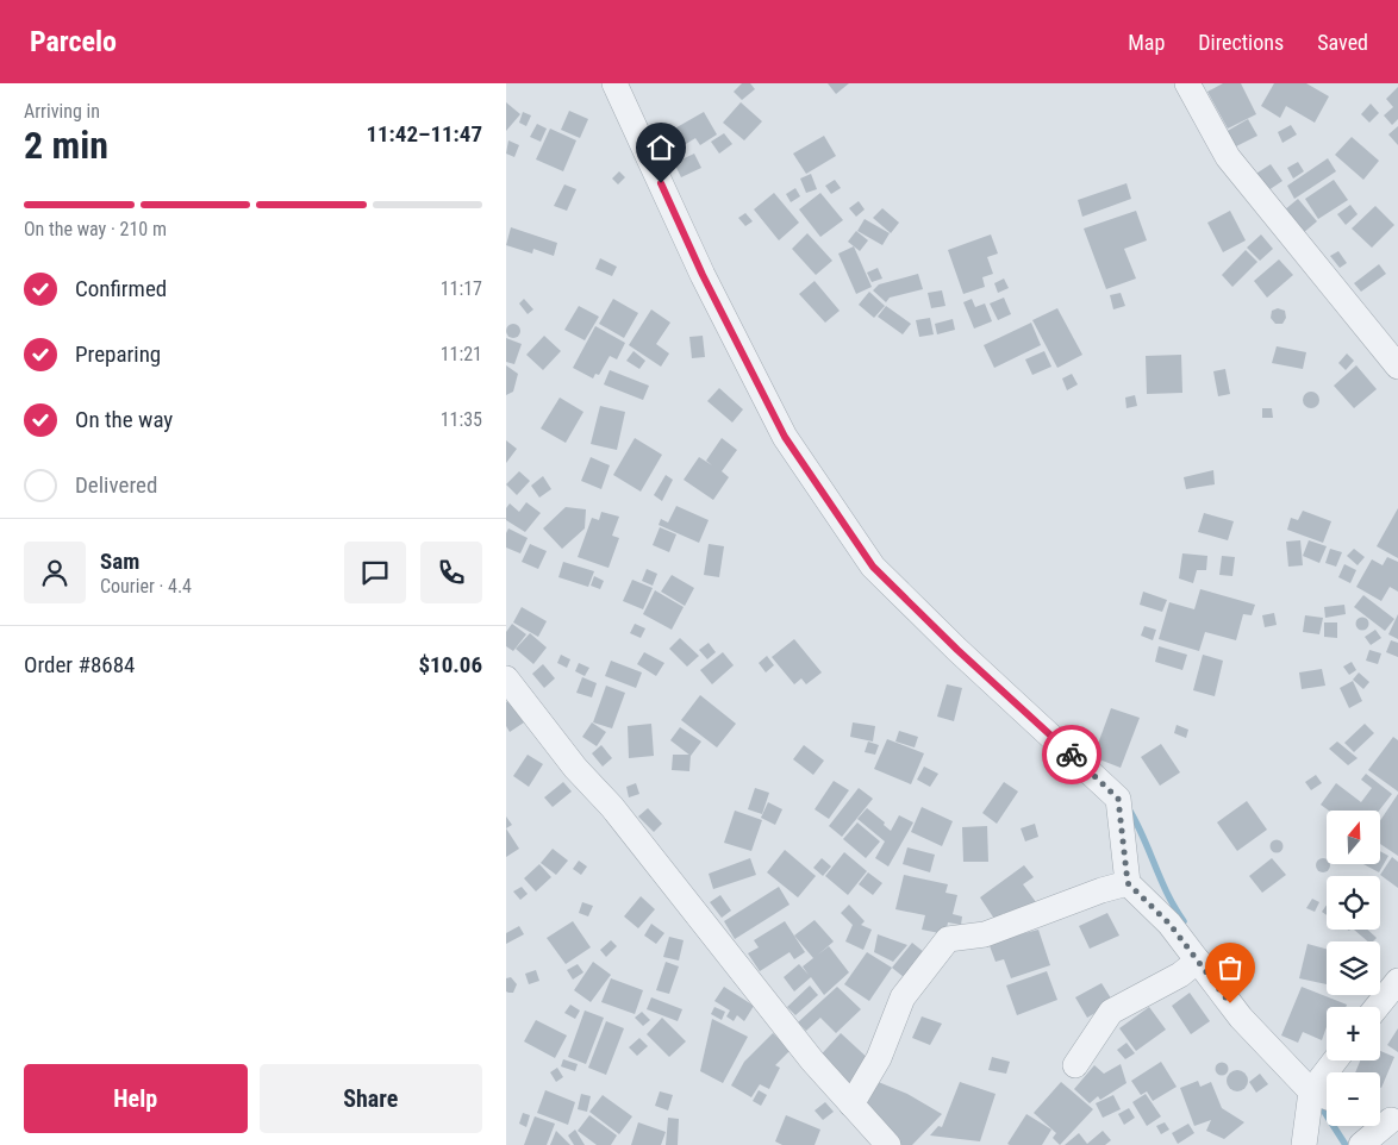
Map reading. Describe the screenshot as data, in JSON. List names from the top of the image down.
{
  "north": "top",
  "page": {
    "header": "Parcelo",
    "nav": ["Map", "Directions", "Saved"],
    "heading": ["2 min", "Arriving in", "11:42–11:47"],
    "panel": [
      "Sam",
      "Courier · 4.4",
      "Order #8684",
      "$10.06"
    ],
    "bar": "On the way · 210 m",
    "list": [
      ["Confirmed", "11:17"],
      ["Preparing", "11:21"],
      ["On the way", "11:35"],
      "Delivered"
    ],
    "map_buttons": ["+", "−"],
    "buttons": ["Help", "Share"]
  }
}
